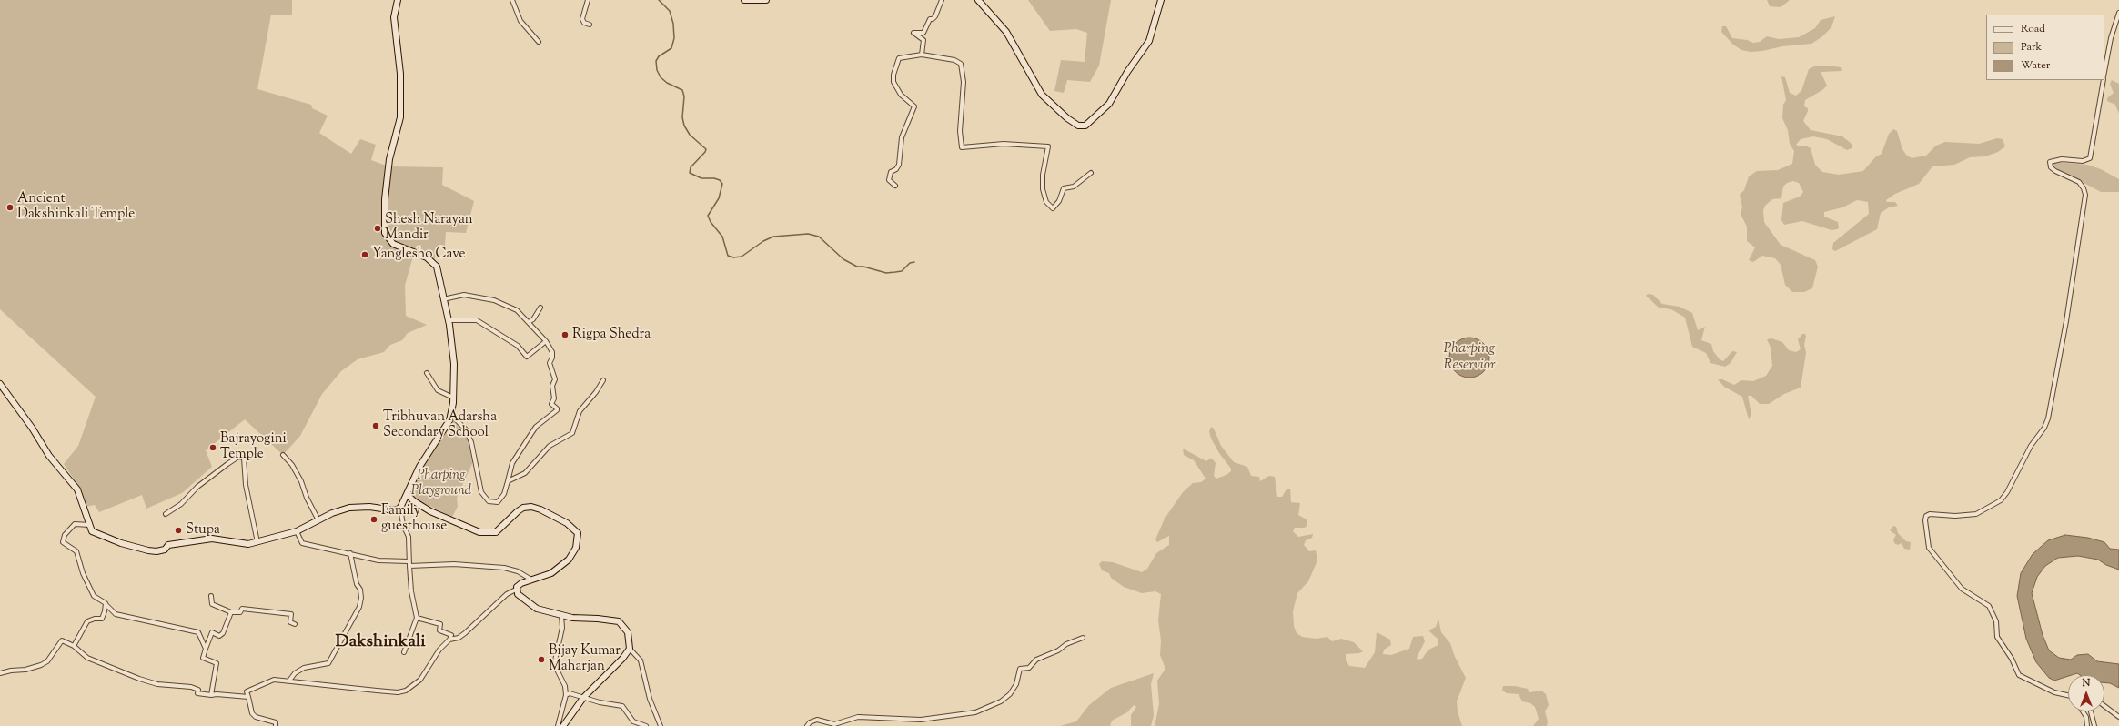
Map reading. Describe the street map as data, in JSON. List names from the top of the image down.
{
  "districts": ["Dakshinkali"],
  "water": ["Pharping Reservior"],
  "parks": ["Pharping Playground"],
  "places": [
    "Ancient Dakshinkali Temple",
    "Shesh Narayan Mandir",
    "Yanglesho Cave",
    "Rigpa Shedra",
    "Tribhuvan Adarsha Secondary School",
    "Bajrayogini Temple",
    "Family guesthouse",
    "Stupa",
    "Bijay Kumar Maharjan"
  ],
  "legend": ["Road", "Park", "Water"],
  "north": "top"
}
